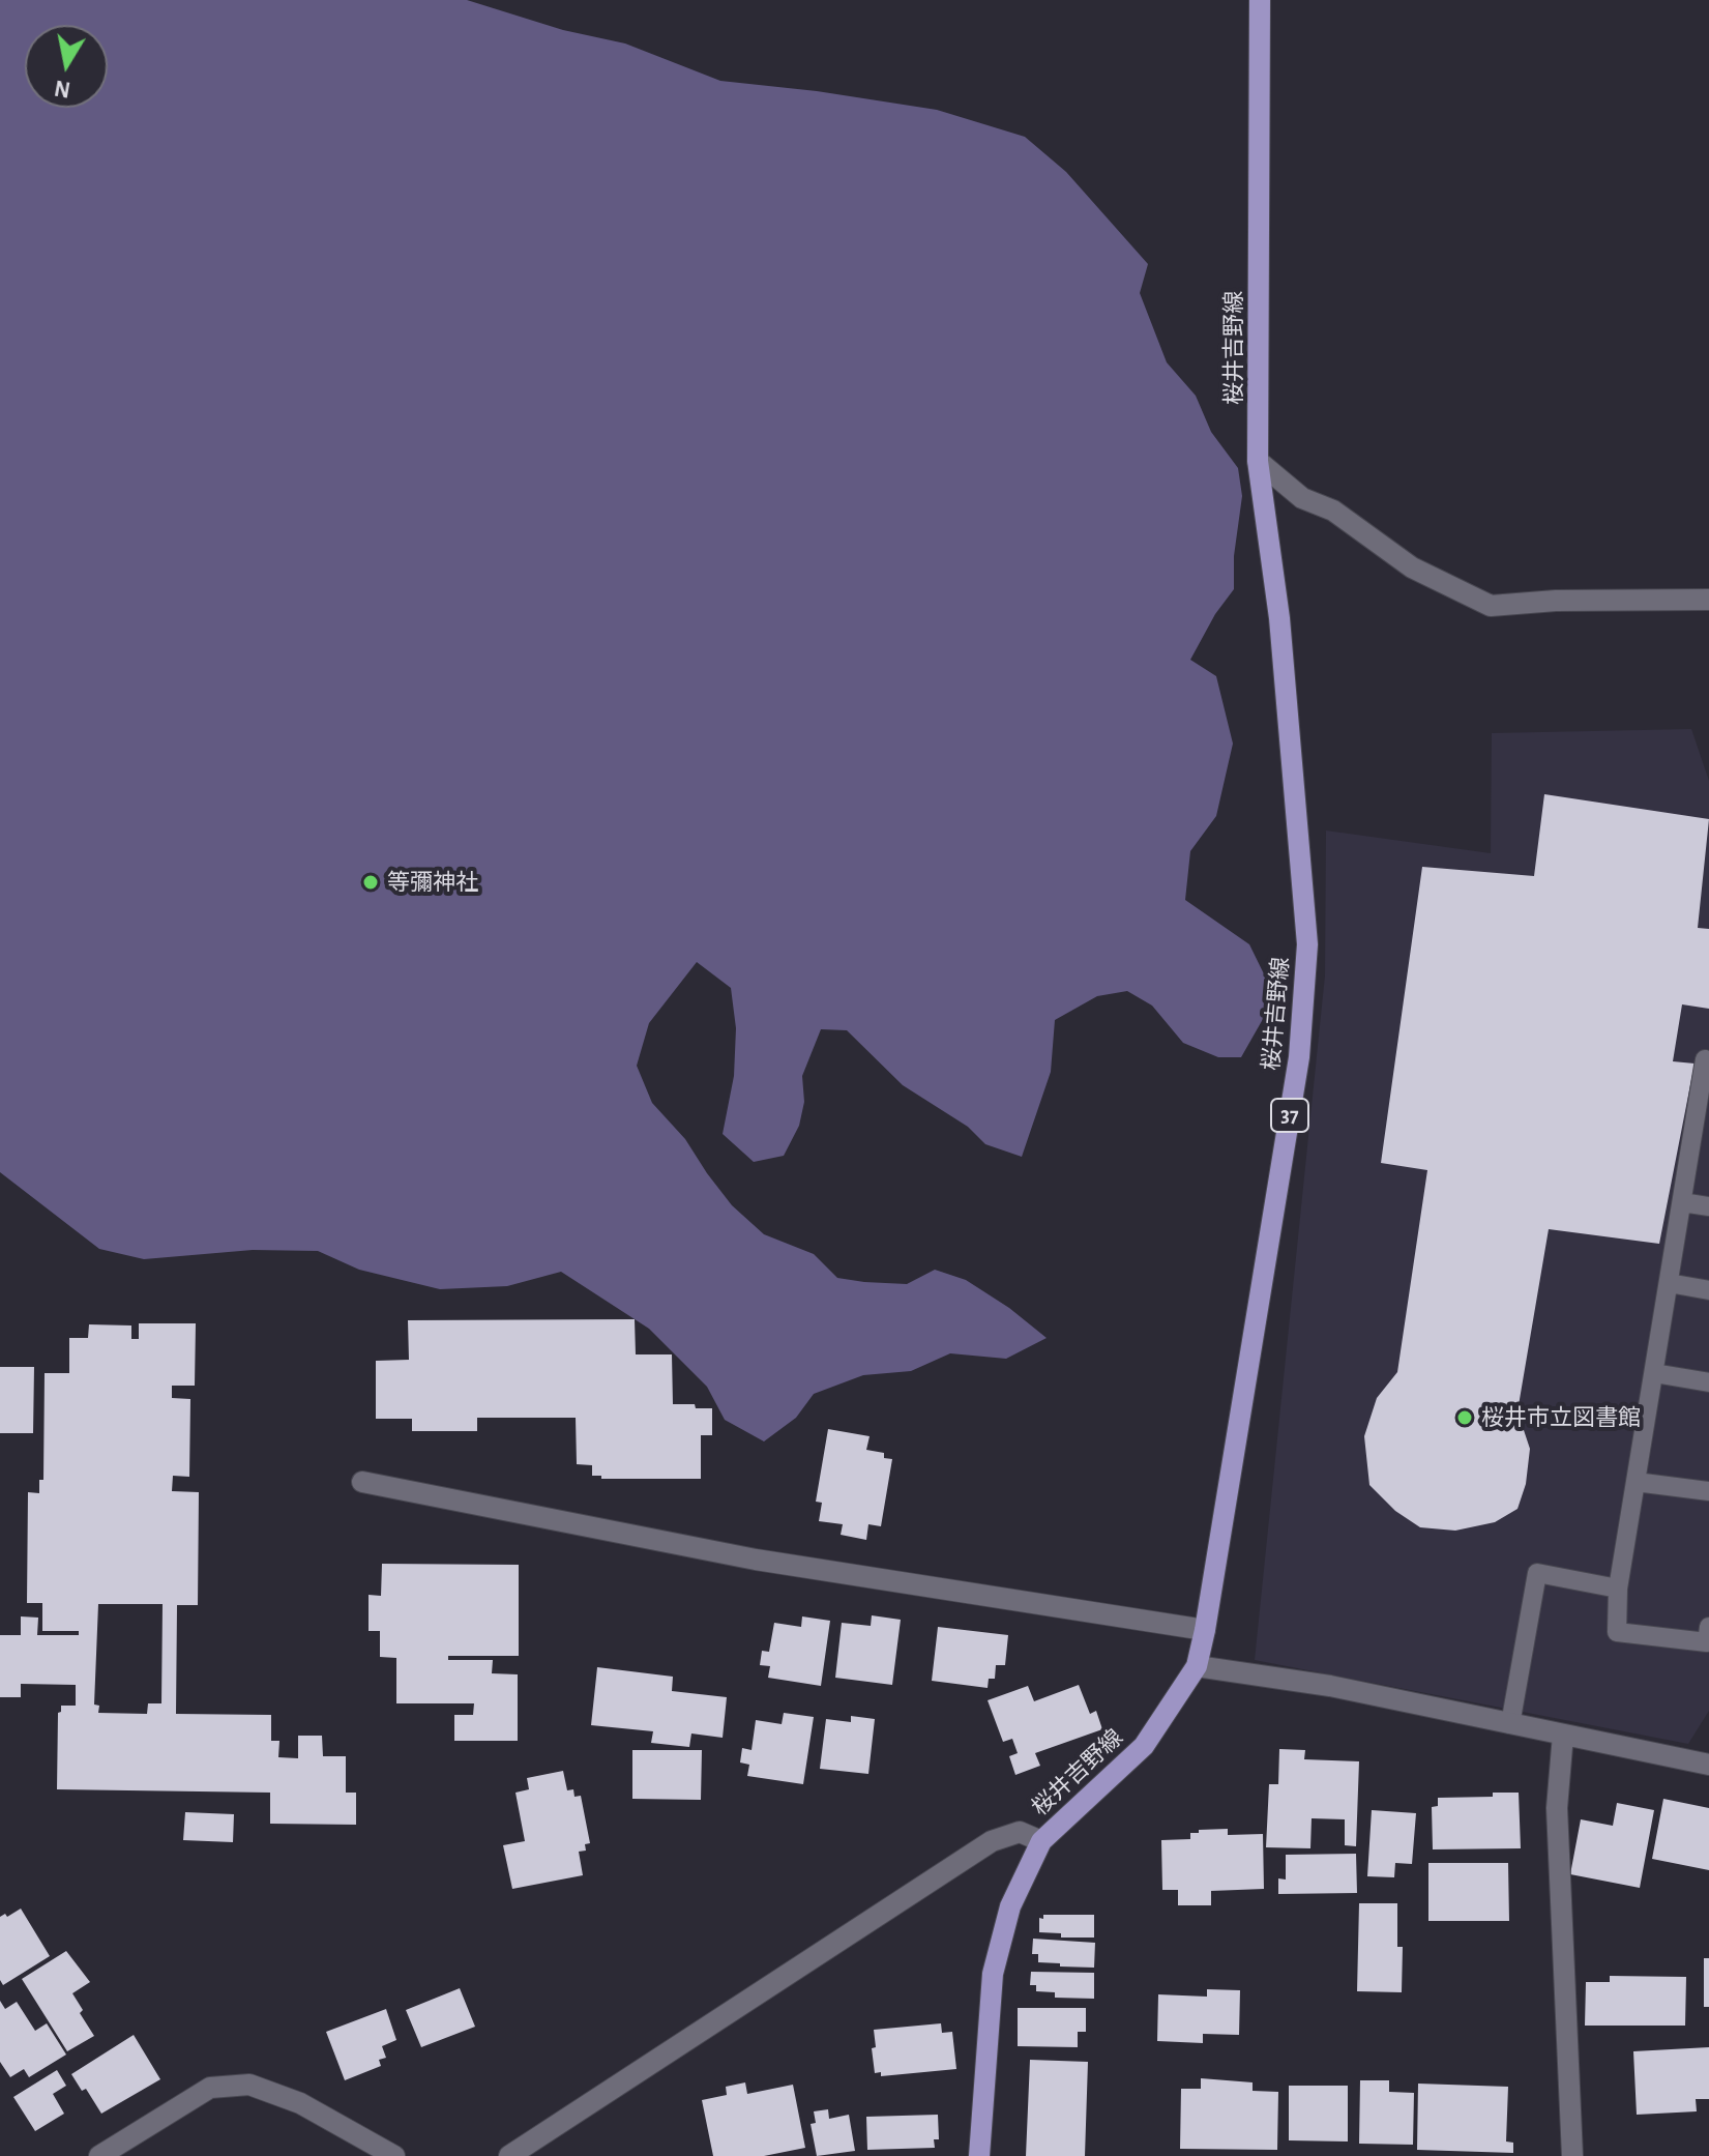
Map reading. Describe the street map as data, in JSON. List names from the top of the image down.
{
  "streets": {
    "main road": ["桜井吉野線", "37"]
  },
  "places": ["等彌神社", "桜井市立図書館"],
  "north": "bottom"
}
